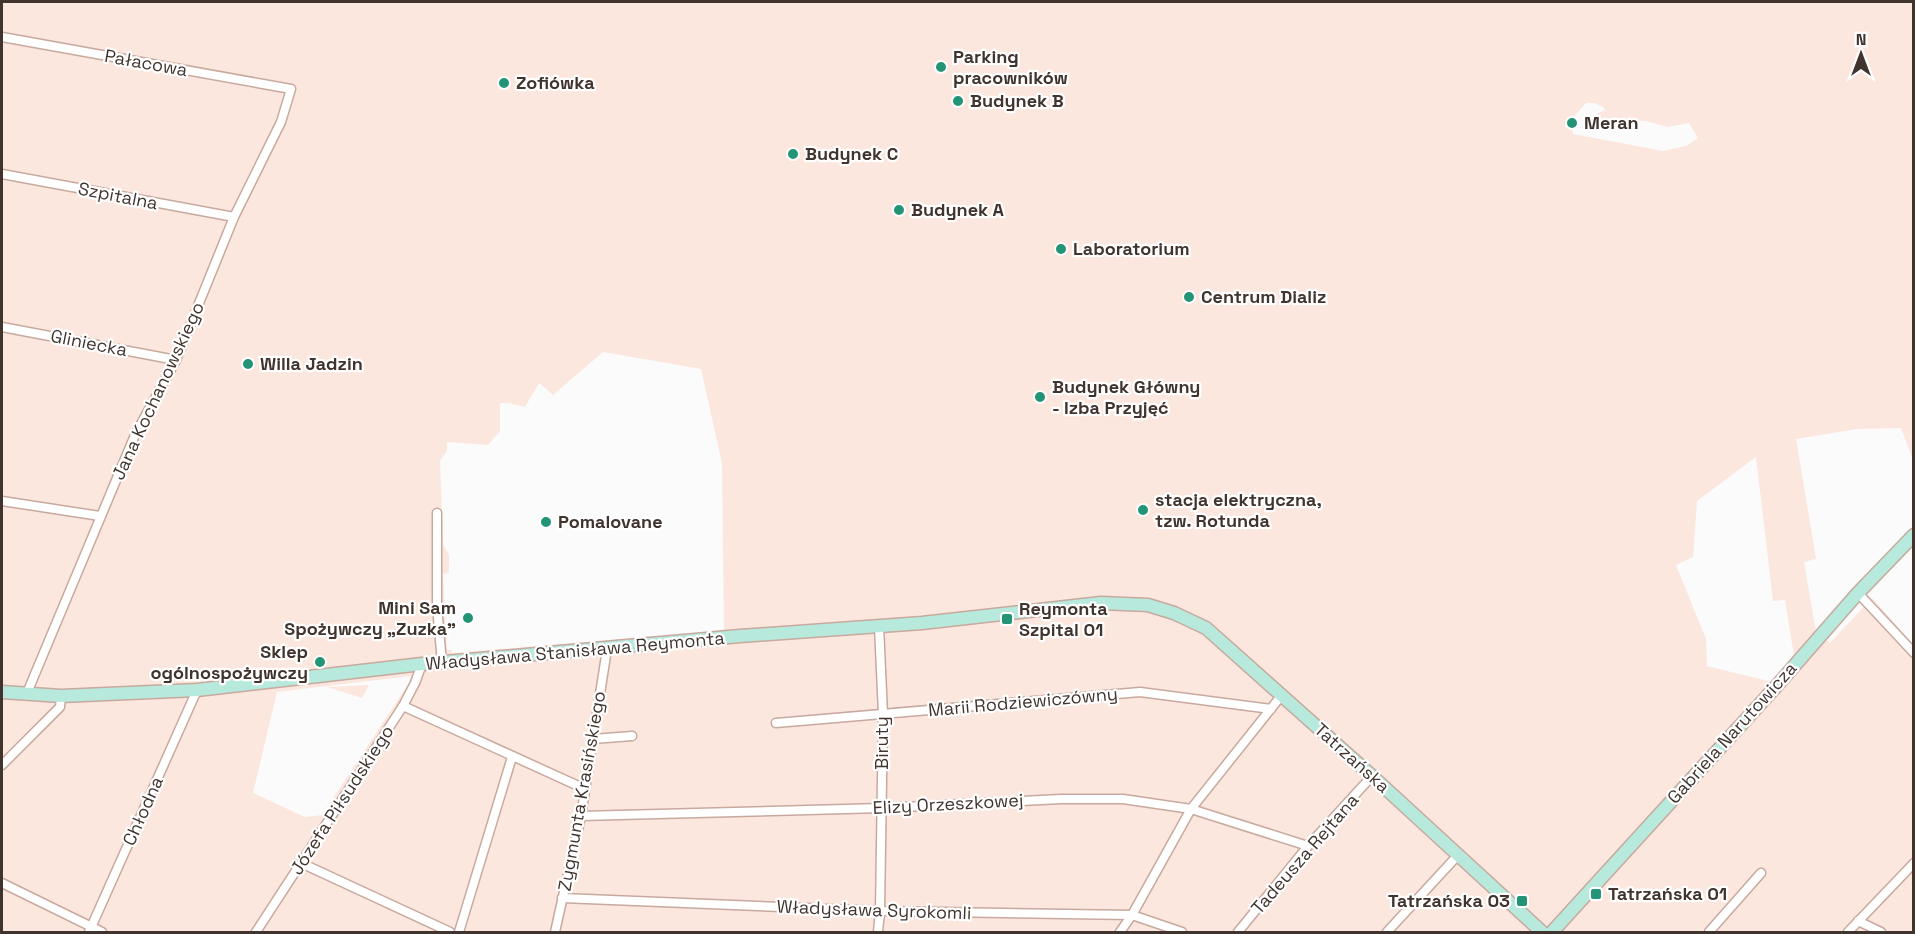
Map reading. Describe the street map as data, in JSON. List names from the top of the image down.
{
  "streets": {
    "street": [
      "Pałacowa",
      "Szpitalna",
      "Gliniecka",
      "Jana Kochanowskiego",
      "Władysława Stanisława Reymonta",
      "Marii Rodziewiczówny",
      "Gabriela Narutowicza",
      "Biruty",
      "Tatrzańska",
      "Zygmunta Krasińskiego",
      "Józefa Piłsudskiego",
      "Elizy Orzeszkowej",
      "Chłodna",
      "Tadeusza Rejtana",
      "Władysława Syrokomli"
    ]
  },
  "crossings": [
    ["Pałacowa", "Jana Kochanowskiego"],
    ["Szpitalna", "Jana Kochanowskiego"],
    ["Gliniecka", "Jana Kochanowskiego"],
    ["Jana Kochanowskiego", "Władysława Stanisława Reymonta"],
    ["Władysława Stanisława Reymonta", "Biruty"],
    ["Władysława Stanisława Reymonta", "Tatrzańska"],
    ["Władysława Stanisława Reymonta", "Zygmunta Krasińskiego"],
    ["Władysława Stanisława Reymonta", "Józefa Piłsudskiego"],
    ["Władysława Stanisława Reymonta", "Chłodna"],
    ["Marii Rodziewiczówny", "Biruty"],
    ["Biruty", "Elizy Orzeszkowej"],
    ["Biruty", "Władysława Syrokomli"],
    ["Tatrzańska", "Tadeusza Rejtana"],
    ["Zygmunta Krasińskiego", "Elizy Orzeszkowej"],
    ["Zygmunta Krasińskiego", "Władysława Syrokomli"],
    ["Elizy Orzeszkowej", "Tadeusza Rejtana"]
  ],
  "places": {
    "other": [
      "Parking pracowników",
      "Zofiówka",
      "Budynek B",
      "Meran",
      "Budynek C",
      "Budynek A",
      "Laboratorium",
      "Centrum Dializ",
      "Willa Jadzin",
      "Budynek Główny - Izba Przyjęć",
      "stacja elektryczna, tzw. Rotunda",
      "Pomalovane",
      "Mini Sam Spożywczy „Zuzka”",
      "Sklep ogólnospożywczy"
    ],
    "transit": ["Reymonta Szpital 01", "Tatrzańska 01", "Tatrzańska 03"]
  },
  "north": "top"
}
